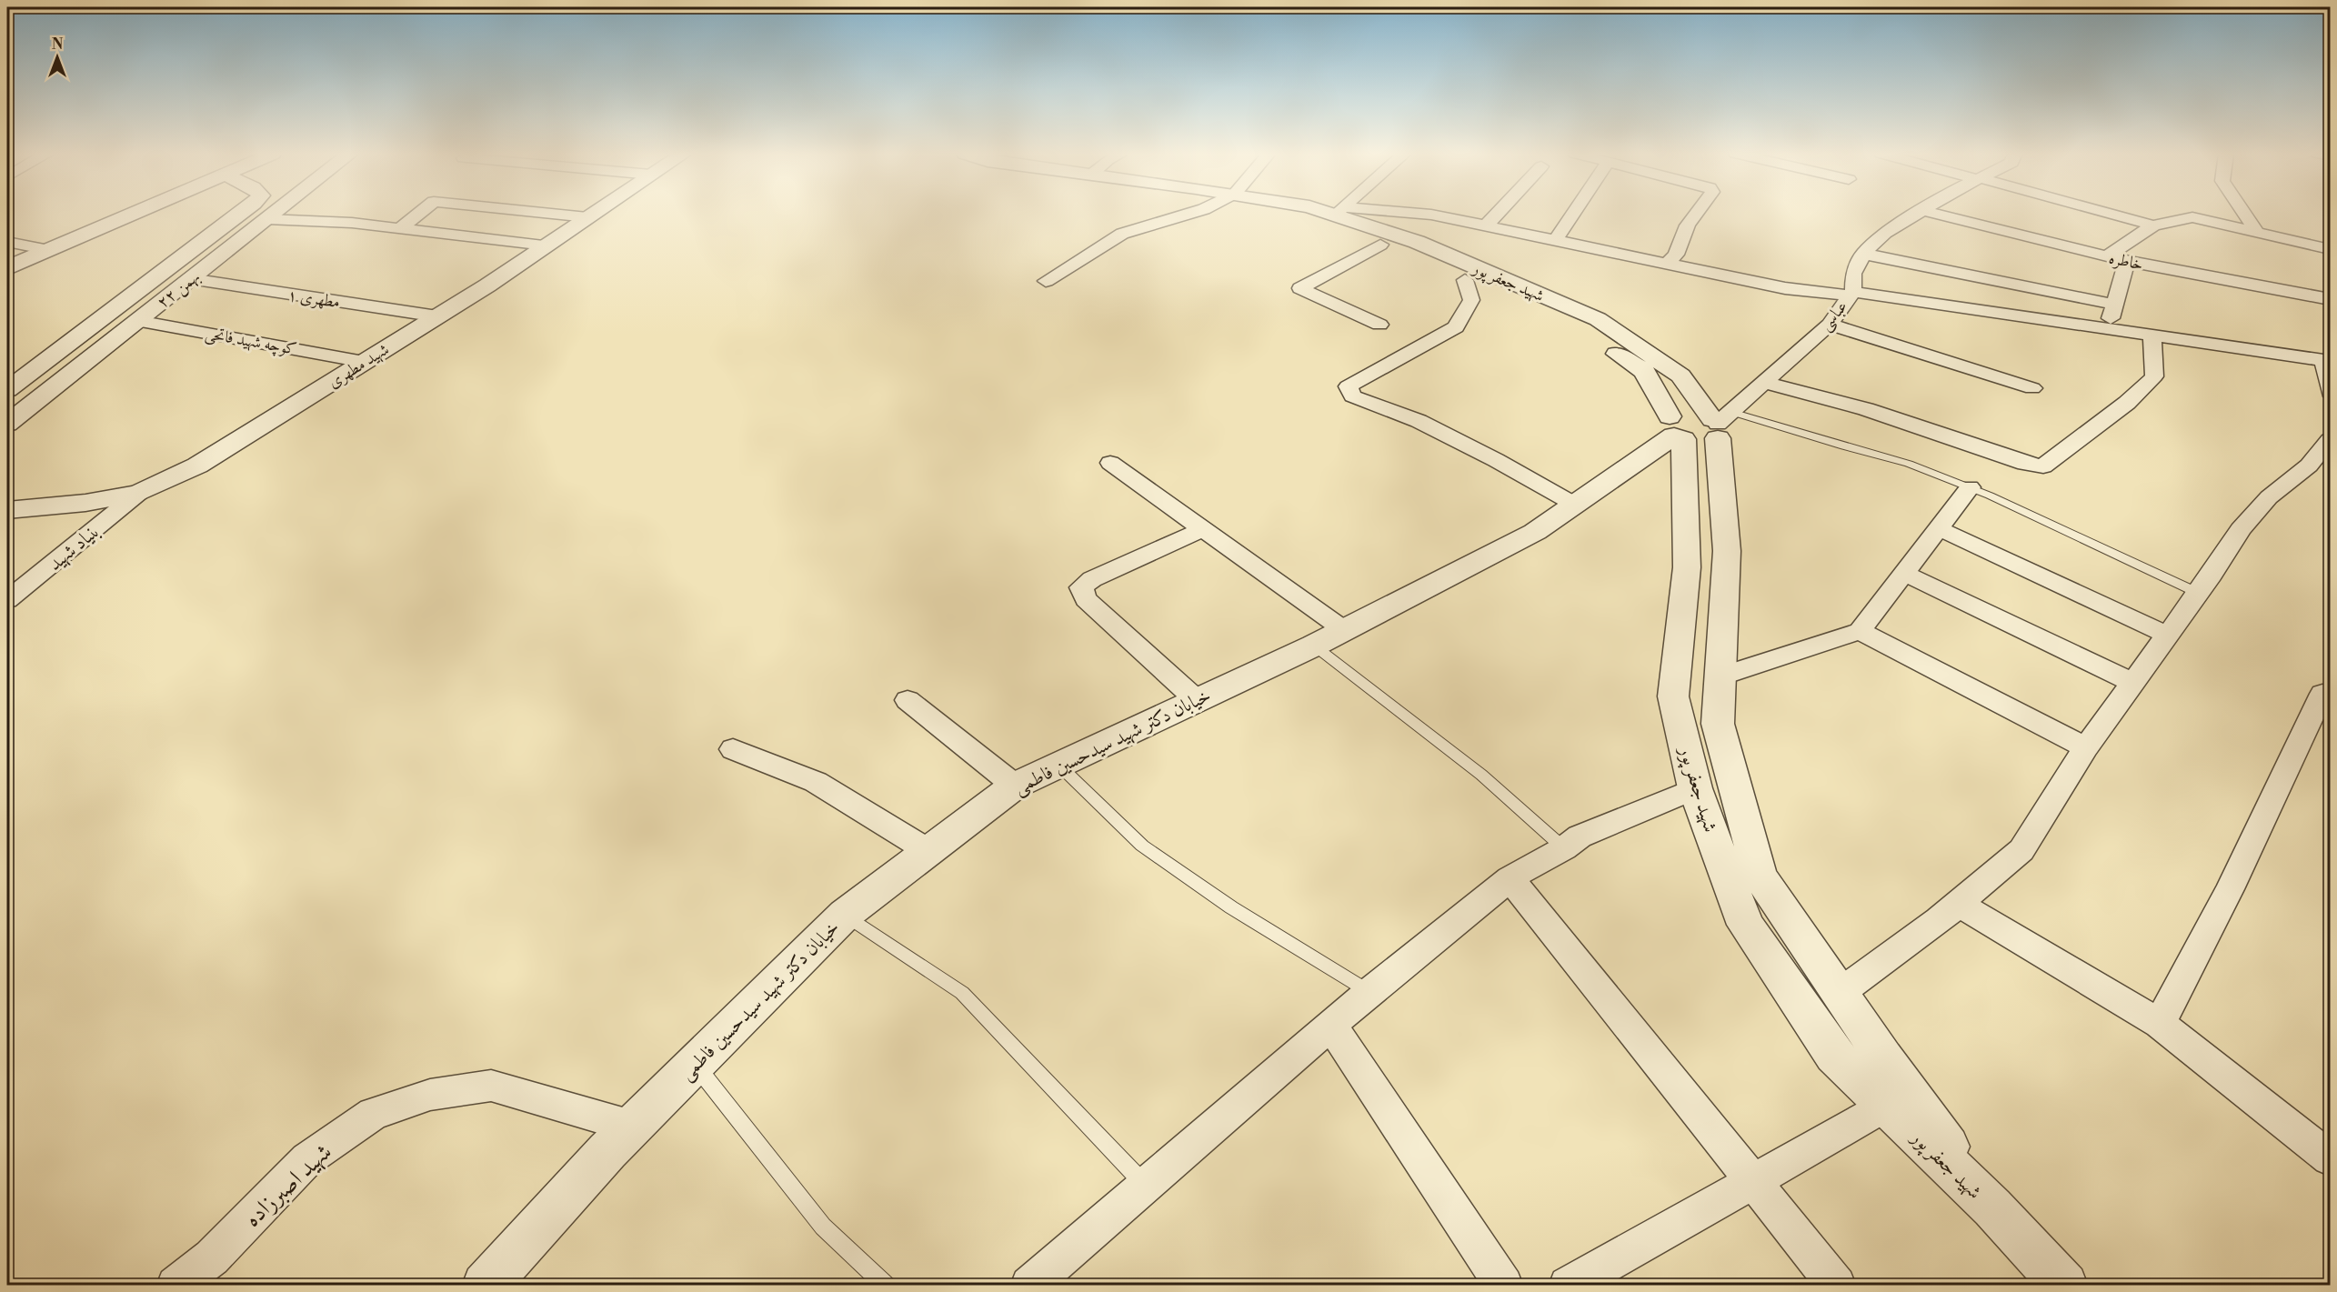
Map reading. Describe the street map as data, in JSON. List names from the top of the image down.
{
  "streets": {
    "street": [
      "خاطره",
      "شهید جعفر پور",
      "۲۲ بهمن",
      "مطهری ۱",
      "عباسی",
      "کوچه شهید فاتحی",
      "شهید مطهری",
      "بنیاد شهید",
      "خیابان دکتر شهید سیدحسین فاطمی",
      "شهید اصبرزاده"
    ]
  },
  "crossings": [
    ["شهید جعفر پور", "عباسی"],
    ["شهید جعفر پور", "خیابان دکتر شهید سیدحسین فاطمی"],
    ["۲۲ بهمن", "مطهری ۱"],
    ["۲۲ بهمن", "کوچه شهید فاتحی"],
    ["مطهری ۱", "شهید مطهری"],
    ["کوچه شهید فاتحی", "شهید مطهری"],
    ["شهید مطهری", "بنیاد شهید"],
    ["خیابان دکتر شهید سیدحسین فاطمی", "شهید اصبرزاده"]
  ],
  "north": "top"
}
